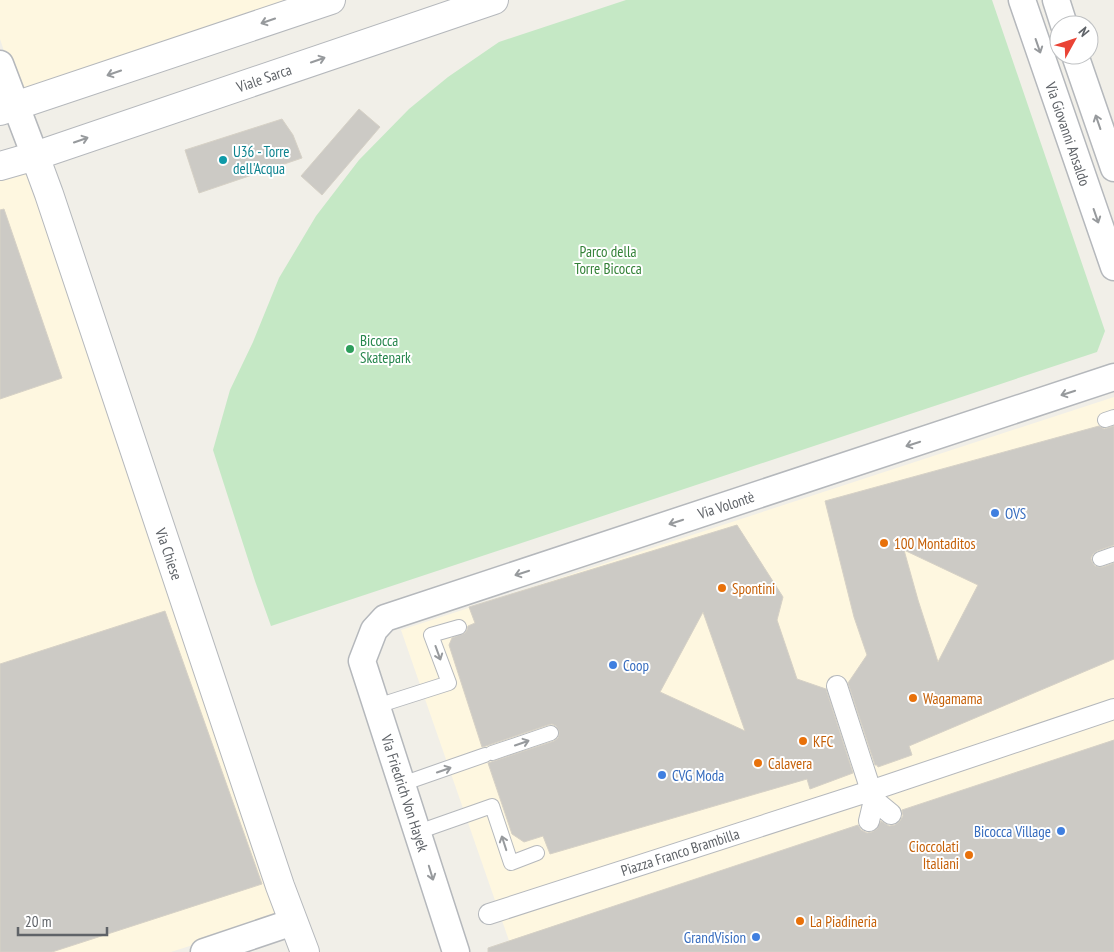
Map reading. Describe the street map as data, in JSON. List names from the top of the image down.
{
  "streets": {
    "street": [
      "Viale Sarca",
      "Via Giovanni Ansaldo",
      "Via Volontè",
      "Via Chiese",
      "Via Friedrich Von Hayek",
      "Piazza Franco Brambilla"
    ]
  },
  "crossings": [
    ["Viale Sarca", "Via Chiese"],
    ["Via Volontè", "Via Friedrich Von Hayek"]
  ],
  "one_way": ["Via Volontè", "Via Friedrich Von Hayek"],
  "parks": ["Parco della Torre Bicocca"],
  "places": [
    "U36 - Torre dell'Acqua",
    "Bicocca Skatepark",
    "OVS",
    "100 Montaditos",
    "Spontini",
    "Coop",
    "Wagamama",
    "KFC",
    "Calavera",
    "CVG Moda",
    "Bicocca Village",
    "Cioccolati Italiani",
    "La Piadineria",
    "GrandVision"
  ],
  "scale_bar": "20 m",
  "north": "top right"
}
